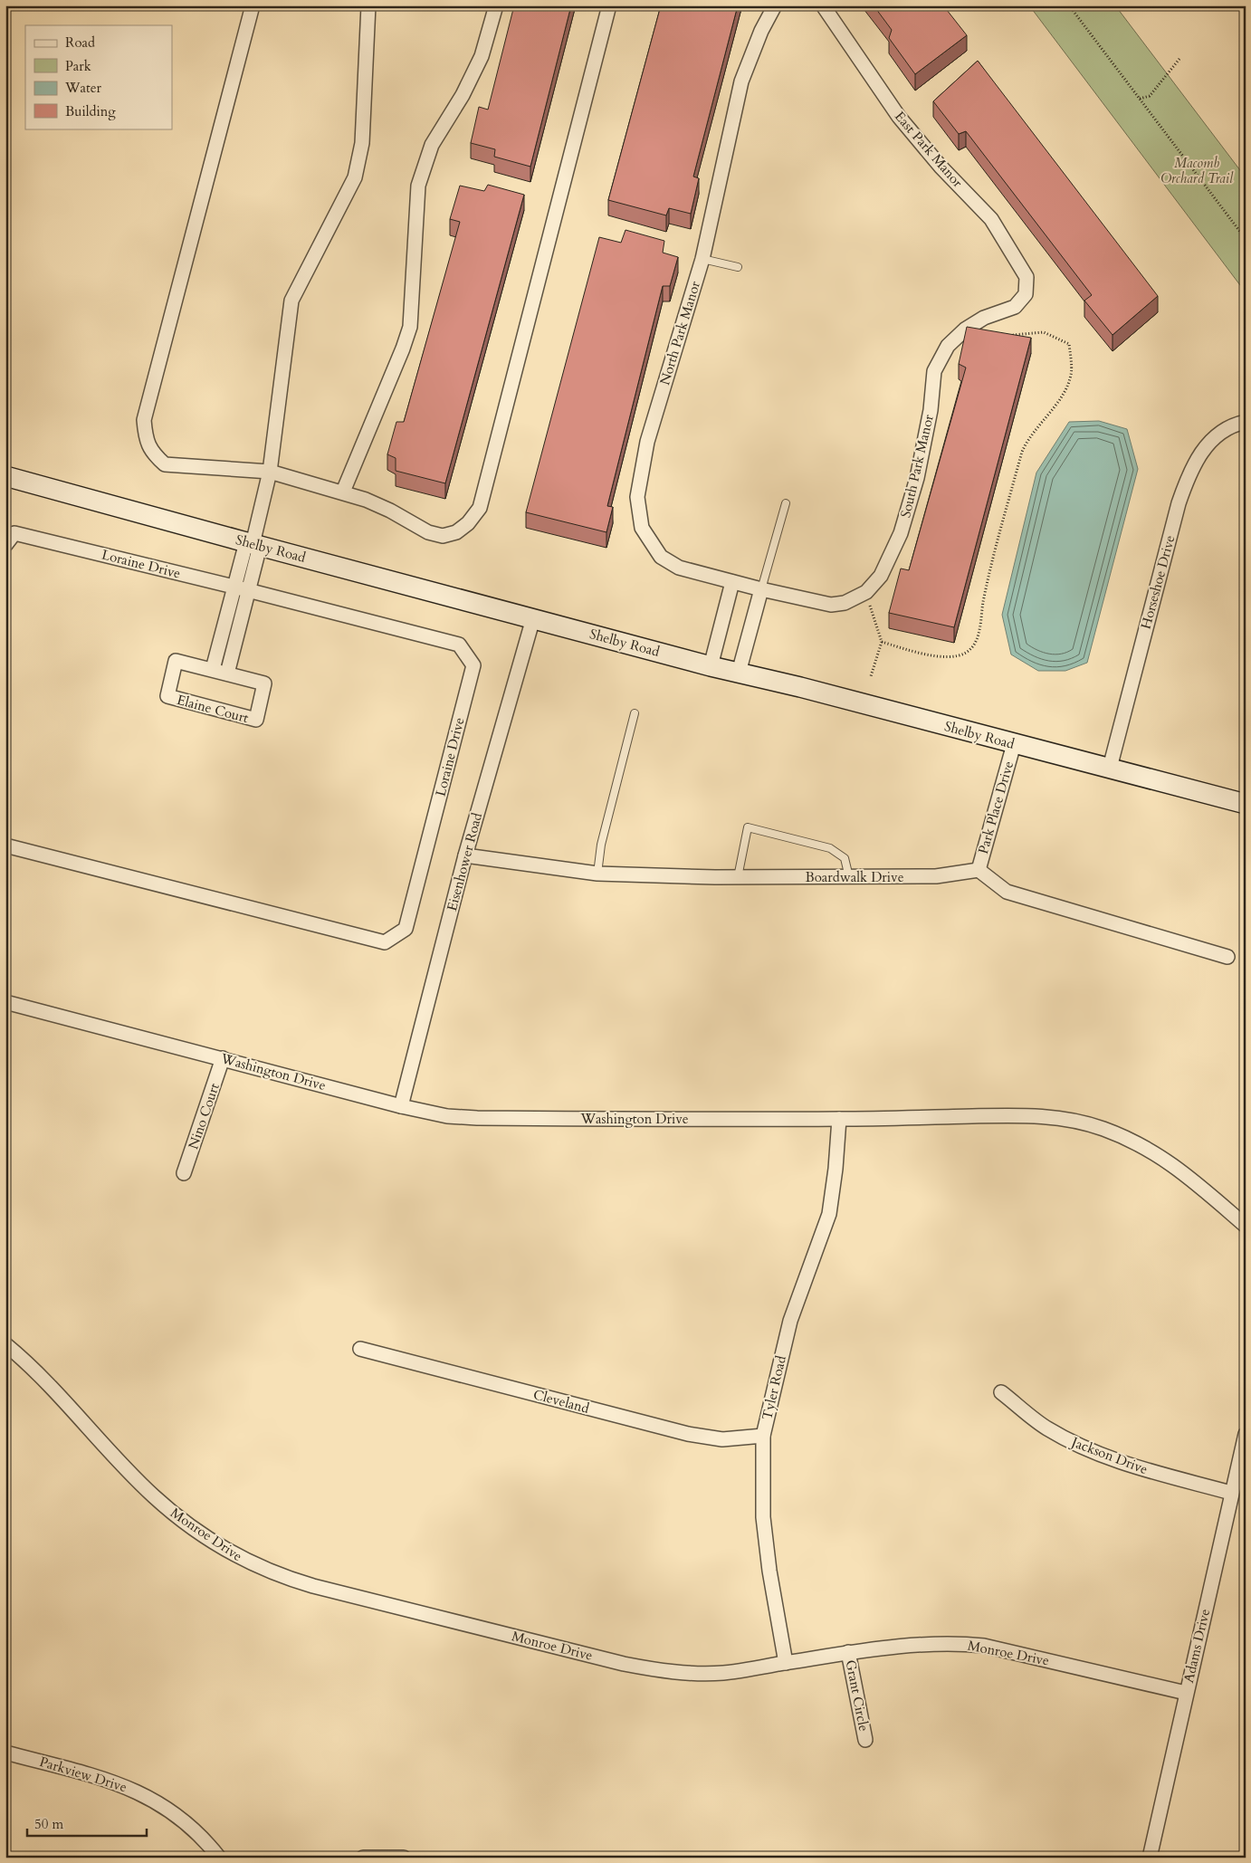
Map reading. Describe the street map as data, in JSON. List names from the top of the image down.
{
  "streets": {
    "street": [
      "East Park Manor",
      "North Park Manor",
      "South Park Manor",
      "Shelby Road",
      "Loraine Drive",
      "Horseshoe Drive",
      "Elaine Court",
      "Park Place Drive",
      "Eisenhower Road",
      "Boardwalk Drive",
      "Washington Drive",
      "Nino Court",
      "Tyler Road",
      "Cleveland",
      "Jackson Drive",
      "Monroe Drive",
      "Adams Drive",
      "Grant Circle",
      "Parkview Drive"
    ]
  },
  "crossings": [
    ["East Park Manor", "South Park Manor"],
    ["North Park Manor", "South Park Manor"],
    ["Shelby Road", "Horseshoe Drive"],
    ["Shelby Road", "Park Place Drive"],
    ["Shelby Road", "Eisenhower Road"],
    ["Park Place Drive", "Boardwalk Drive"],
    ["Eisenhower Road", "Boardwalk Drive"],
    ["Eisenhower Road", "Washington Drive"],
    ["Washington Drive", "Nino Court"],
    ["Washington Drive", "Tyler Road"],
    ["Tyler Road", "Cleveland"],
    ["Tyler Road", "Monroe Drive"],
    ["Jackson Drive", "Adams Drive"],
    ["Monroe Drive", "Adams Drive"],
    ["Monroe Drive", "Grant Circle"]
  ],
  "parks": ["Macomb Orchard Trail"],
  "legend": [
    "Road",
    "Park",
    "Water",
    "Building"
  ],
  "scale_bar": "50 m"
}
